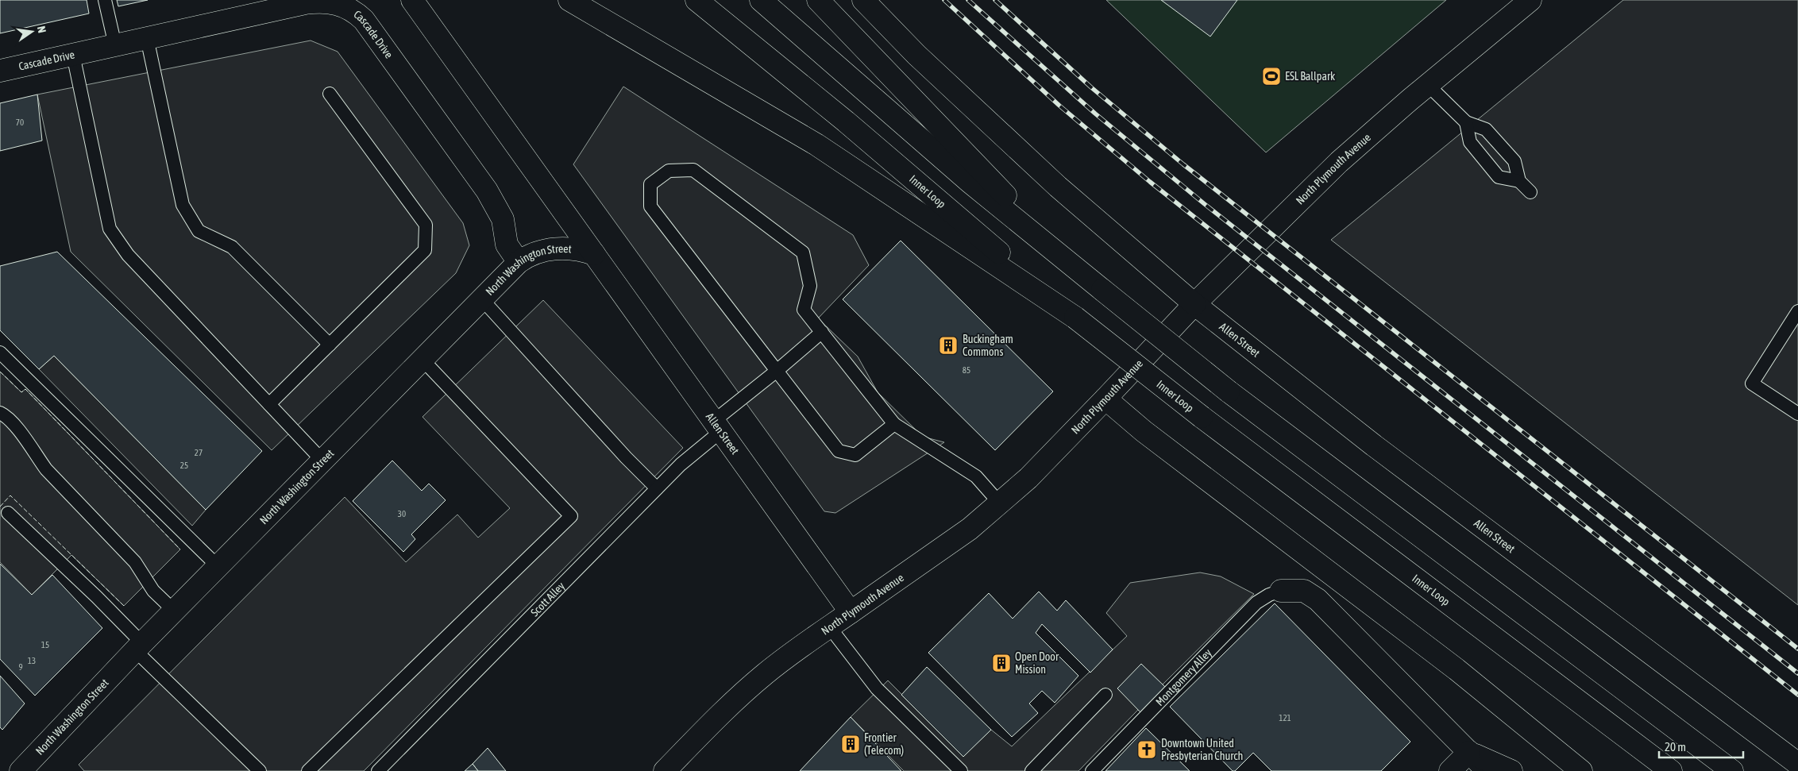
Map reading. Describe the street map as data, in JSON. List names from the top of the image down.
{
  "streets": {
    "main road": [
      "Cascade Drive",
      "North Plymouth Avenue",
      "Inner Loop",
      "North Washington Street",
      "Allen Street"
    ],
    "lane": ["Scott Alley", "Montgomery Alley"]
  },
  "crossings": [
    ["Cascade Drive", "North Washington Street"],
    ["North Plymouth Avenue", "Allen Street"],
    ["North Washington Street", "Allen Street"],
    ["Allen Street", "Scott Alley"]
  ],
  "places": {
    "sports": ["ESL Ballpark"],
    "building": ["Buckingham Commons", "Open Door Mission", "Frontier (Telecom)"],
    "church": ["Downtown United Presbyterian Church"]
  },
  "house_numbers": [
    "70",
    "85",
    "27",
    "25",
    "30",
    "15",
    "13",
    "9",
    "121"
  ],
  "scale_bar": "20 m",
  "north": "right"
}
